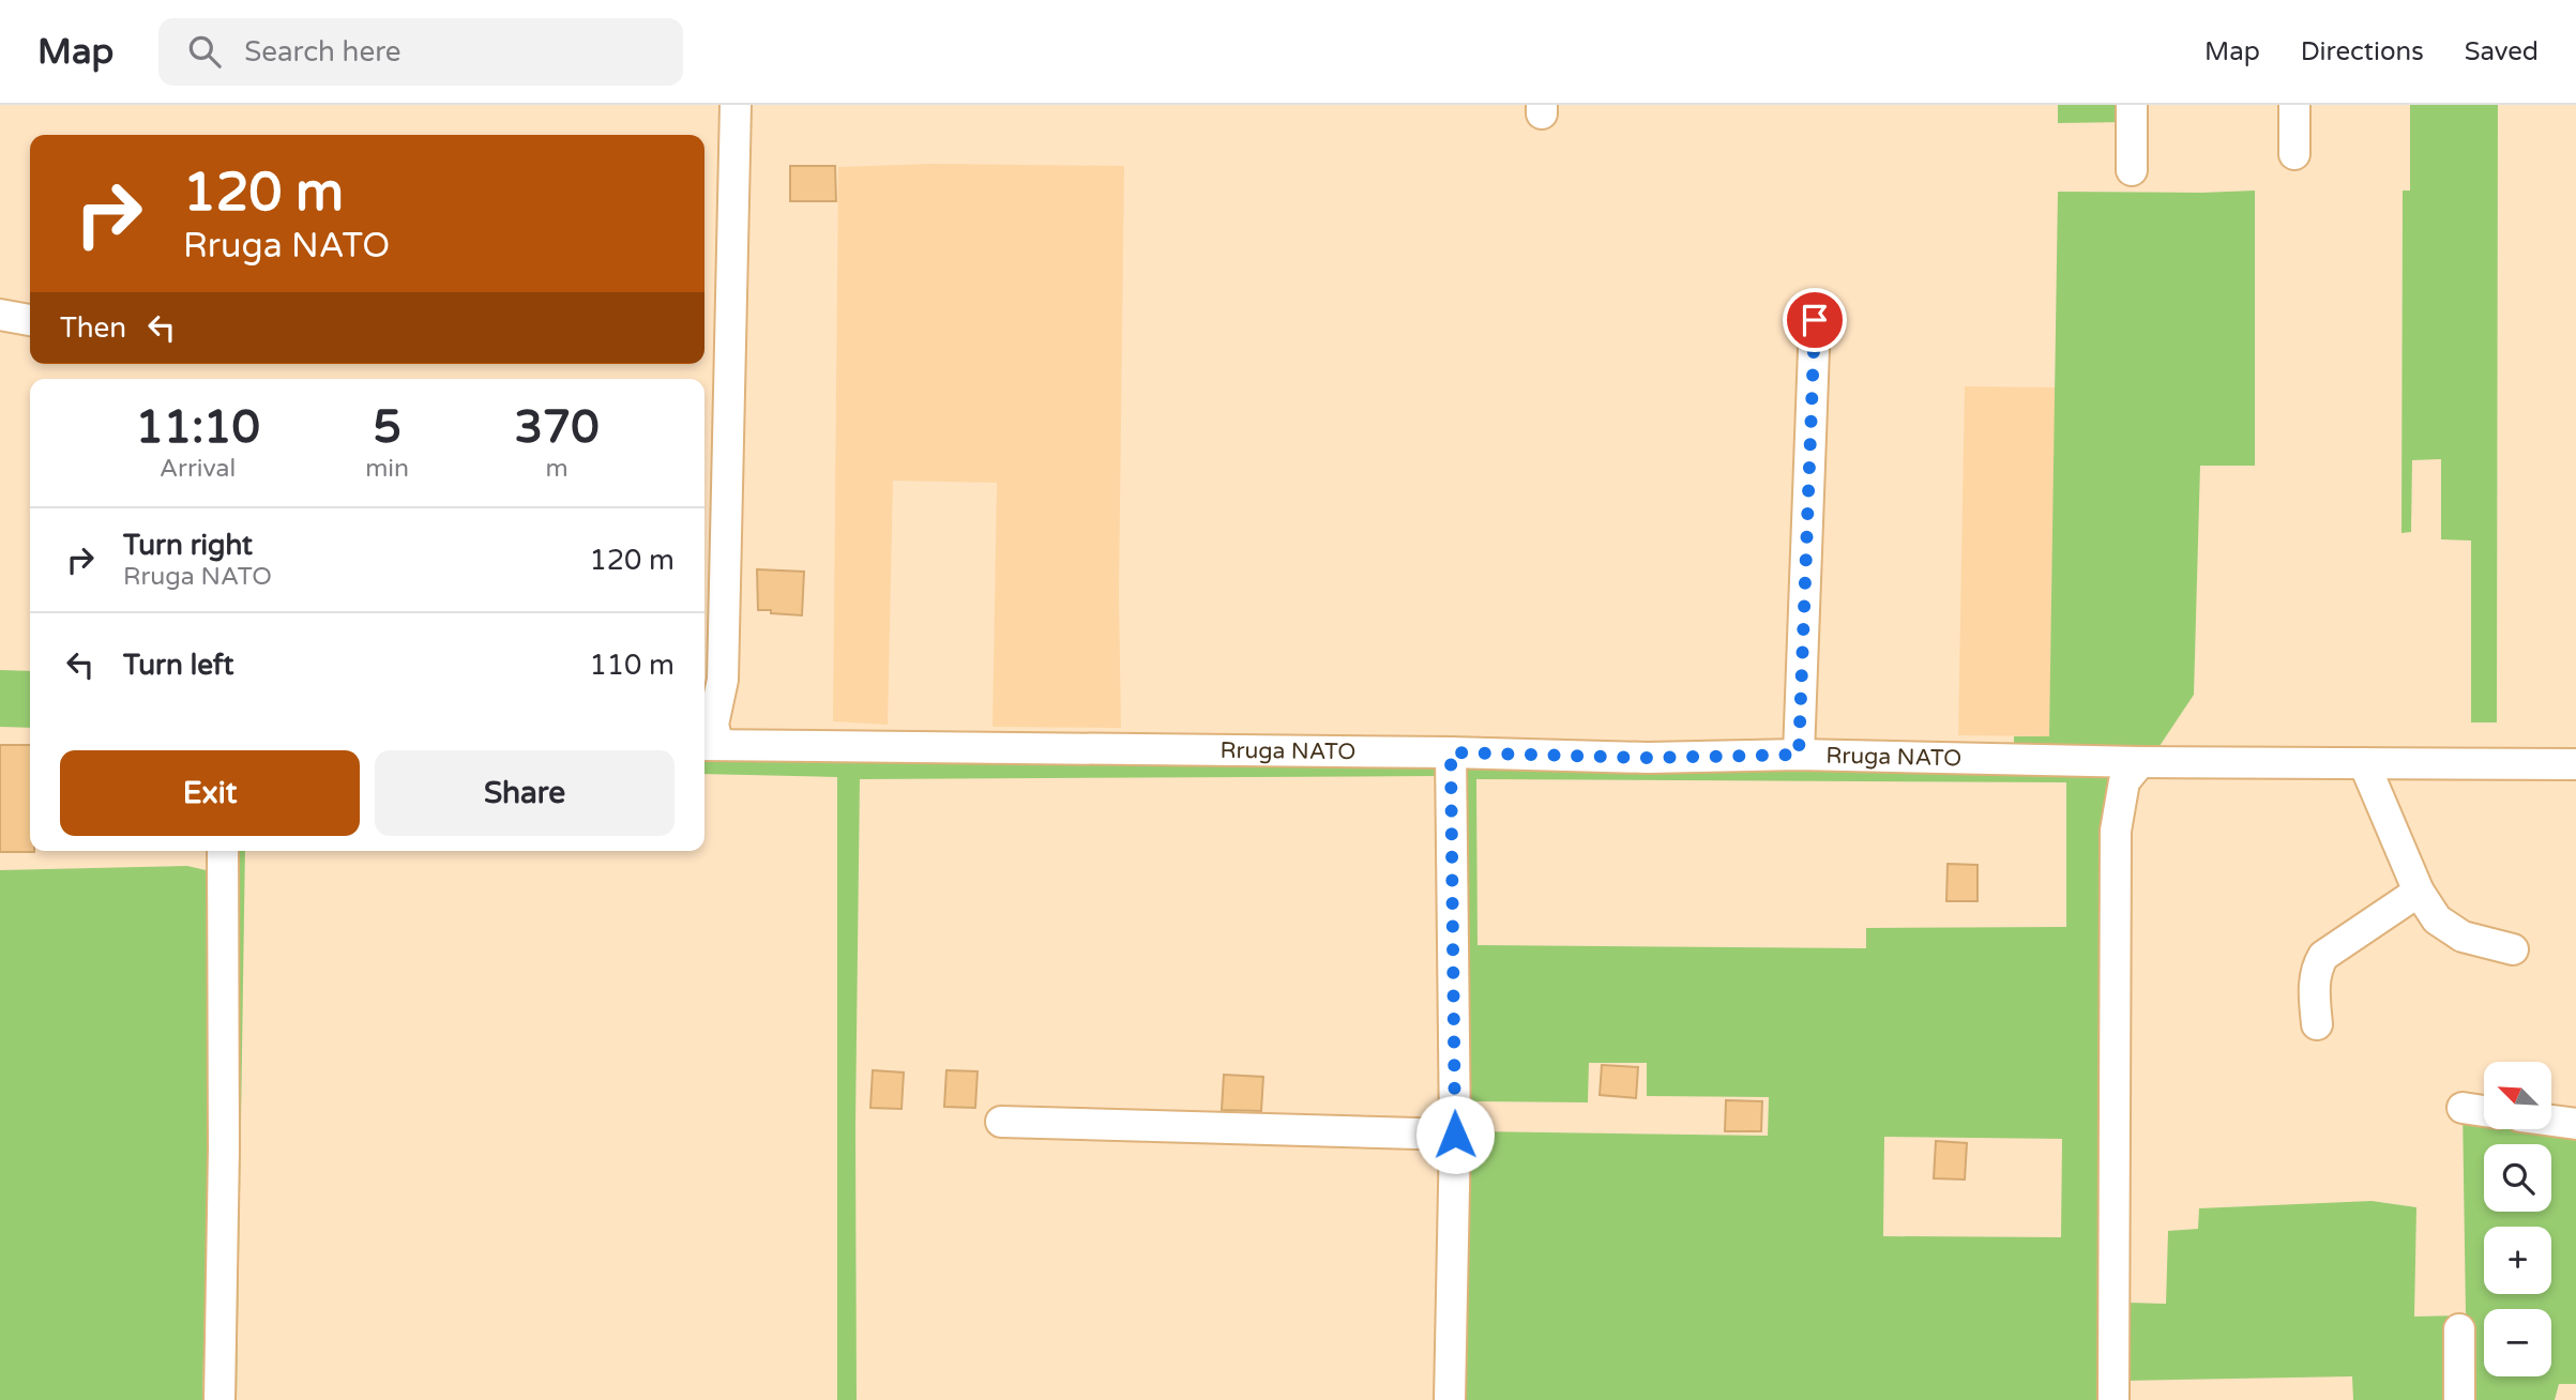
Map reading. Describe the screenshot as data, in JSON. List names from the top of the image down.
{
  "streets": {
    "street": ["Rruga NATO"]
  },
  "north": "top left",
  "page": {
    "header": "Map",
    "search": "Search here",
    "nav": ["Map", "Directions", "Saved"],
    "turn": ["120 m", "Rruga NATO"],
    "then": "Then",
    "eta": [
      "11:10",
      "Arrival",
      "5",
      "min",
      "370",
      "m"
    ],
    "list": [
      {
        "name": "Turn right",
        "note": "Rruga NATO",
        "value": "120 m"
      },
      {
        "name": "Turn left",
        "value": "110 m"
      }
    ],
    "buttons": ["Exit", "Share"],
    "map_buttons": ["+", "−"]
  }
}
